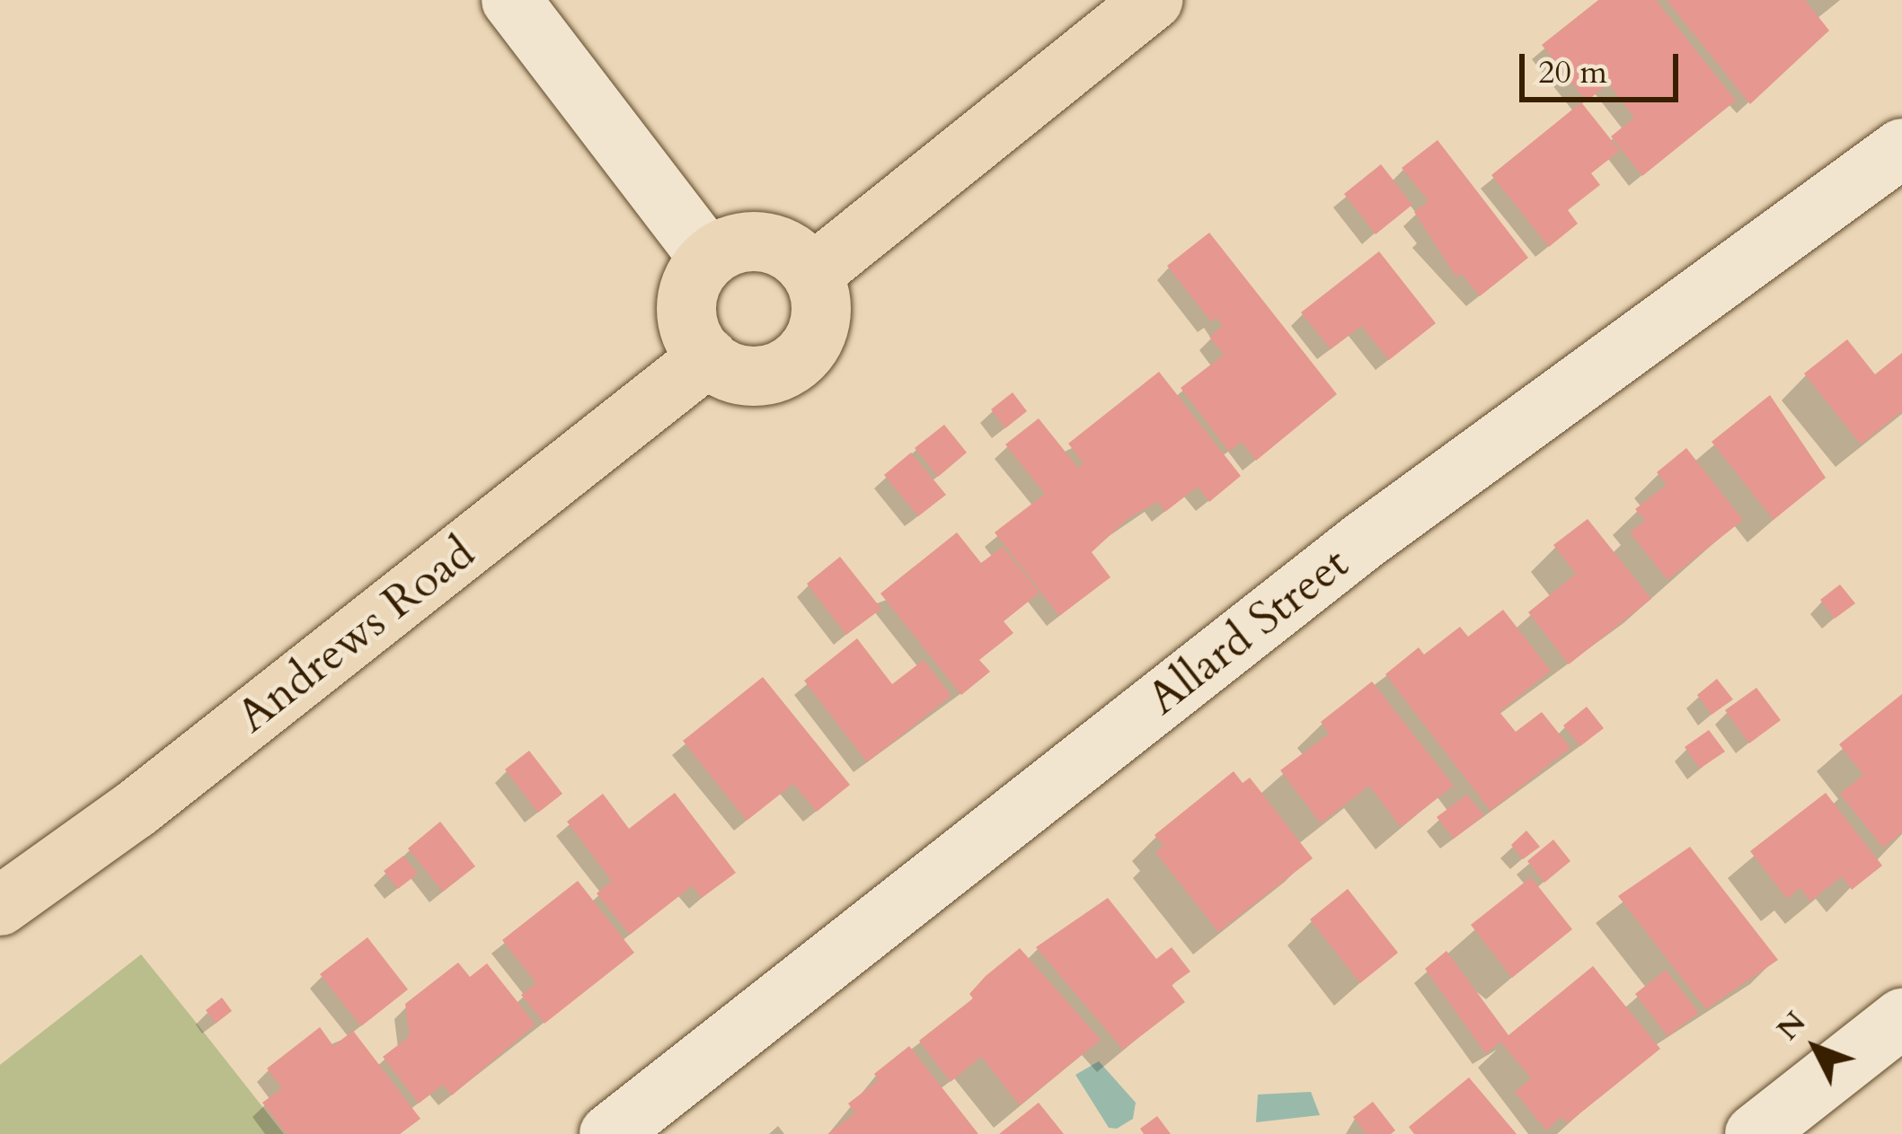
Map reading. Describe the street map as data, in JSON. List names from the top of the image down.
{
  "streets": {
    "main road": ["Andrews Road"],
    "street": ["Allard Street"]
  },
  "scale_bar": "20 m",
  "north": "top left"
}
